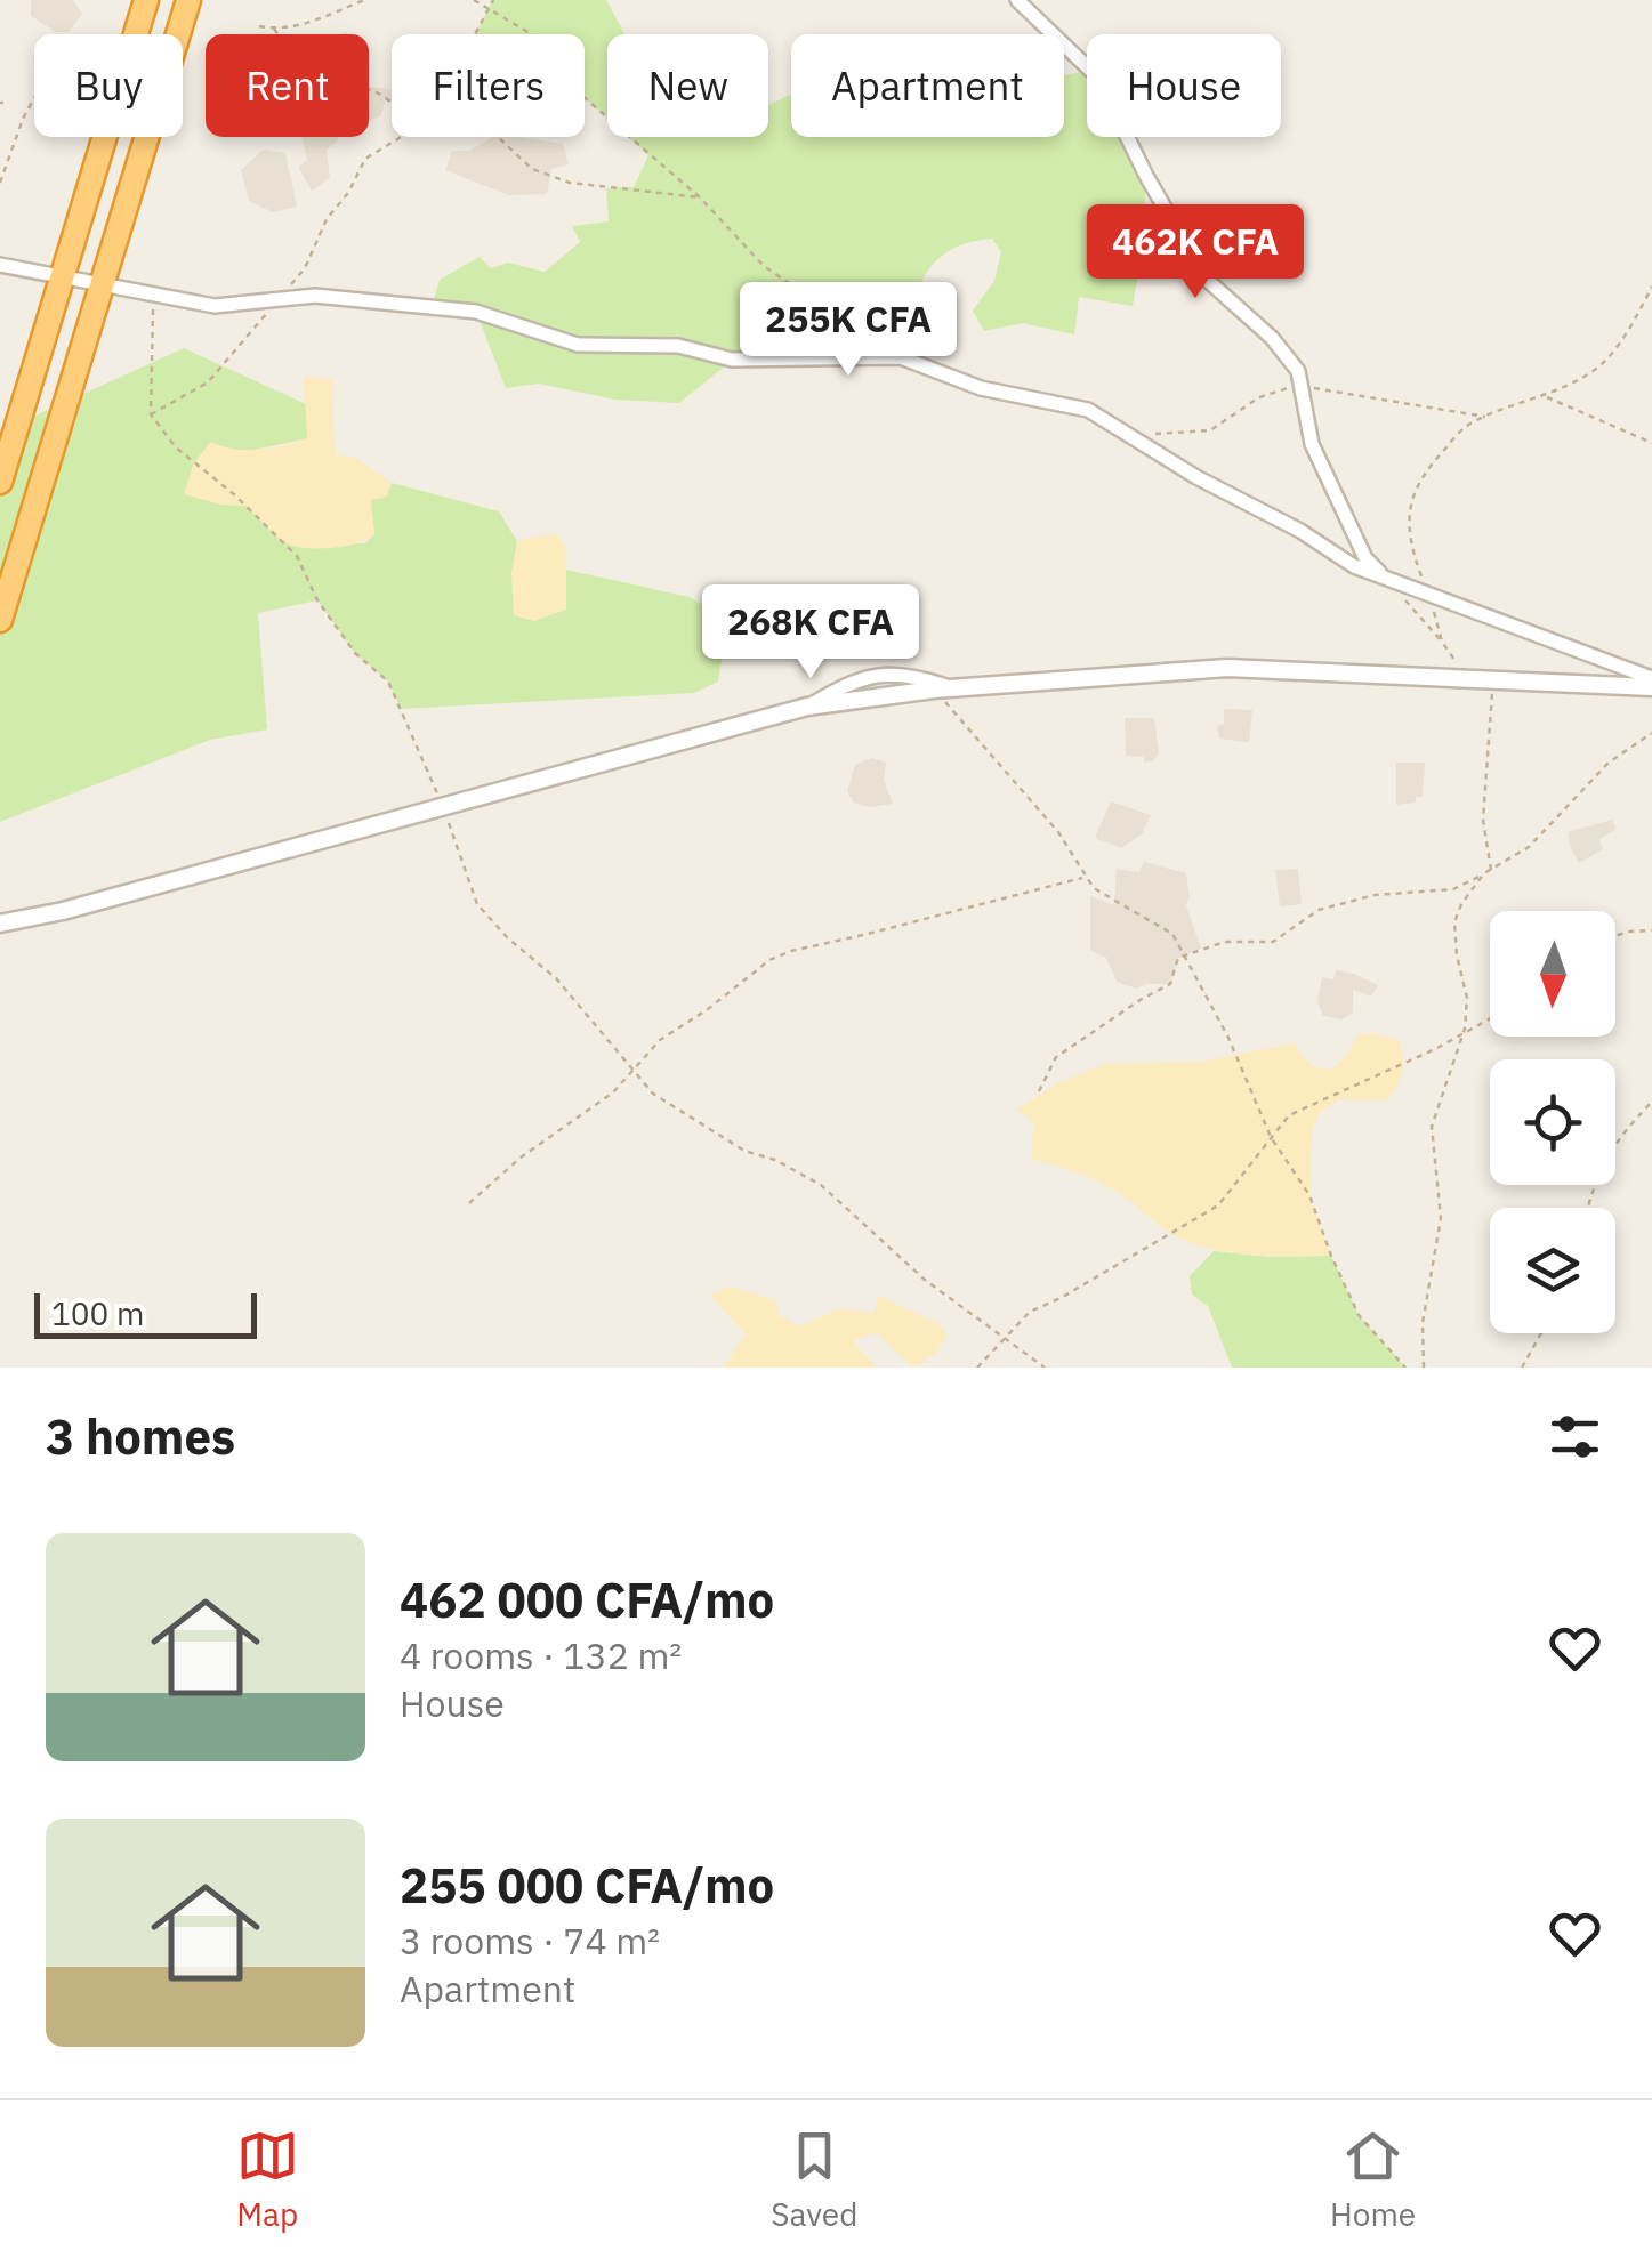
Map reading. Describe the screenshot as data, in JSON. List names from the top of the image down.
{
  "scale_bar": "100 m",
  "north": "bottom",
  "page": {
    "chip": [
      "Buy",
      "Rent",
      "Filters",
      "New",
      "Apartment",
      "House"
    ],
    "price": ["462K CFA", "255K CFA", "268K CFA"],
    "scale": "100 m",
    "heading": "3 homes",
    "list": [
      {
        "name": "462 000 CFA/mo",
        "note": "4 rooms · 132 m² · House"
      },
      {
        "name": "255 000 CFA/mo",
        "note": "3 rooms · 74 m² · Apartment"
      }
    ],
    "tabs": ["Map", "Saved", "Home"]
  }
}
